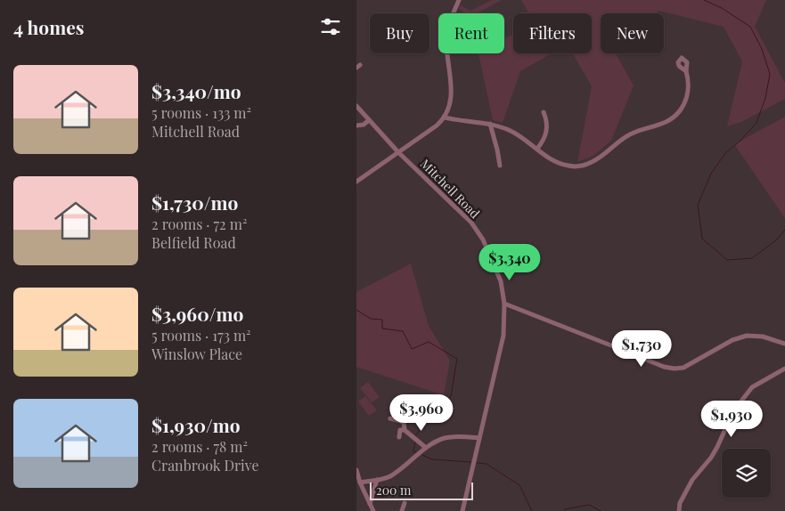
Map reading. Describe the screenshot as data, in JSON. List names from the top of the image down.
{
  "streets": {
    "street": ["Mitchell Road"]
  },
  "scale_bar": "200 m",
  "page": {
    "heading": "4 homes",
    "chip": [
      "Buy",
      "Rent",
      "Filters",
      "New"
    ],
    "list": [
      {
        "name": "$3,340/mo",
        "note": "5 rooms · 133 m² · Mitchell Road"
      },
      {
        "name": "$1,730/mo",
        "note": "2 rooms · 72 m² · Belfield Road"
      },
      {
        "name": "$3,960/mo",
        "note": "5 rooms · 173 m² · Winslow Place"
      },
      {
        "name": "$1,930/mo",
        "note": "2 rooms · 78 m² · Cranbrook Drive"
      }
    ],
    "price": [
      "$3,340",
      "$1,730",
      "$3,960",
      "$1,930"
    ],
    "scale": "200 m"
  }
}
